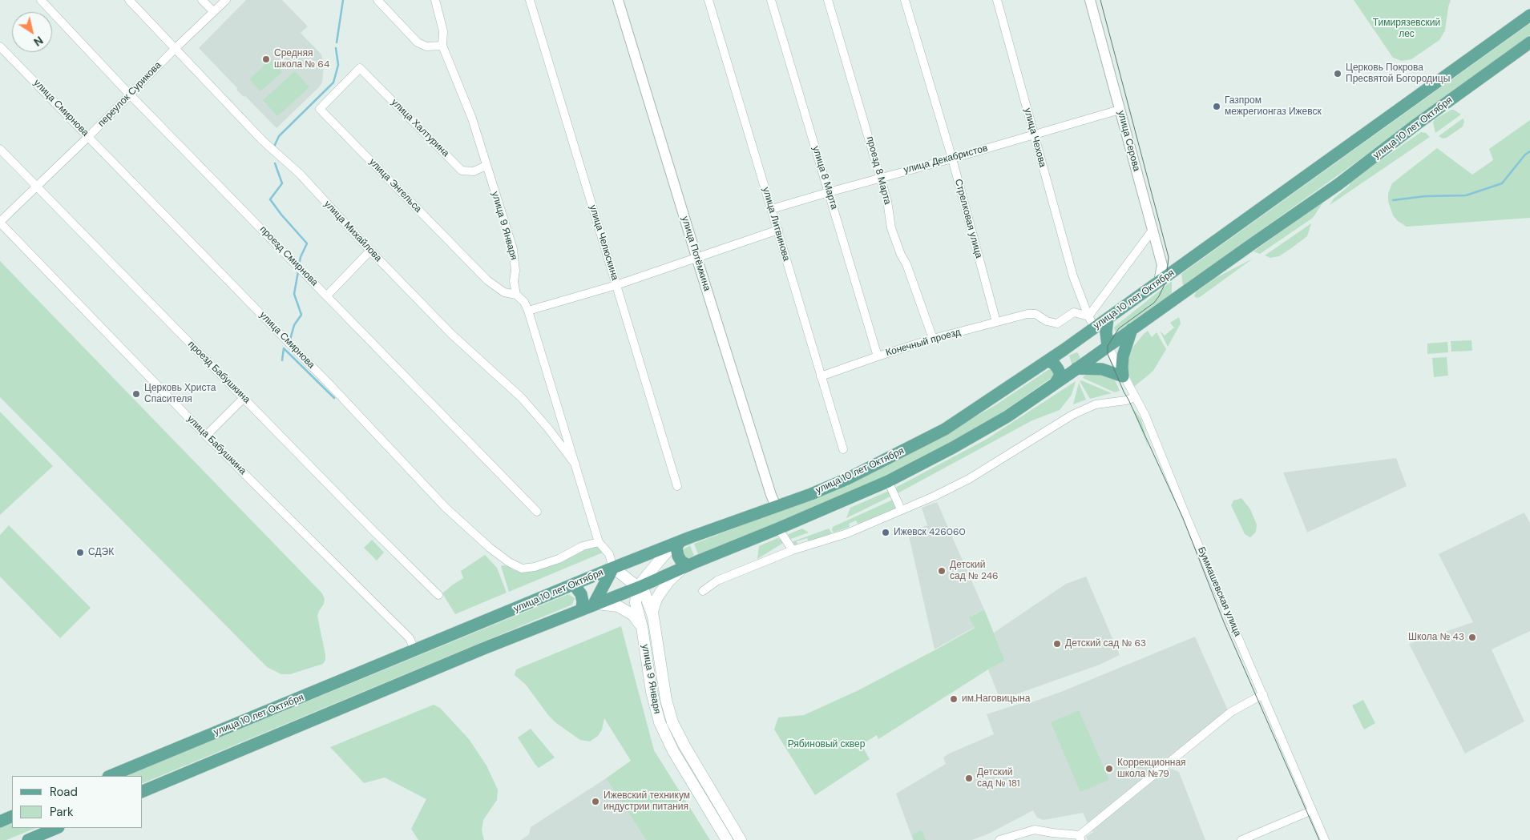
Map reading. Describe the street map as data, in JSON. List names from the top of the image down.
{
  "streets": {
    "main road": ["улица 10 лет Октября", "улица 9 Января"],
    "street": [
      "переулок Сурикова",
      "улица Смирнова",
      "улица Халтурина",
      "улица Чехова",
      "улица Серова",
      "улица Декабристов",
      "проезд 8 Марта",
      "улица 8 Марта",
      "улица Энгельса",
      "Стрелковая улица",
      "улица Литвинова",
      "улица Михайлова",
      "улица Челюскина",
      "улица Потёмкина",
      "проезд Смирнова",
      "Конечный проезд",
      "проезд Бабушкина",
      "улица Бабушкина",
      "Буммашевская улица"
    ]
  },
  "crossings": [
    ["переулок Сурикова", "улица Смирнова"],
    ["переулок Сурикова", "улица Михайлова"],
    ["переулок Сурикова", "проезд Смирнова"],
    ["переулок Сурикова", "проезд Бабушкина"],
    ["переулок Сурикова", "улица Бабушкина"],
    ["улица Халтурина", "улица Энгельса"],
    ["улица Халтурина", "улица 9 Января"],
    ["улица 10 лет Октября", "улица Чехова"],
    ["улица 10 лет Октября", "улица Серова"],
    ["улица 10 лет Октября", "улица 9 Января"],
    ["улица 10 лет Октября", "улица Потёмкина"],
    ["улица 10 лет Октября", "улица Бабушкина"],
    ["улица 10 лет Октября", "Буммашевская улица"],
    ["улица Чехова", "улица Декабристов"],
    ["улица Чехова", "Конечный проезд"],
    ["улица Серова", "улица Декабристов"],
    ["улица Декабристов", "проезд 8 Марта"],
    ["улица Декабристов", "улица 8 Марта"],
    ["улица Декабристов", "Стрелковая улица"],
    ["улица Декабристов", "улица Литвинова"],
    ["проезд 8 Марта", "Конечный проезд"],
    ["улица 8 Марта", "Конечный проезд"],
    ["улица Энгельса", "улица 9 Января"],
    ["Стрелковая улица", "Конечный проезд"],
    ["улица Литвинова", "Конечный проезд"]
  ],
  "parks": ["Тимирязевский лес", "Рябиновый сквер"],
  "places": [
    "Средняя школа № 64",
    "Церковь Покрова Пресвятой Богородицы",
    "Газпром межрегионгаз Ижевск",
    "Церковь Христа Спасителя",
    "Ижевск 426060",
    "СДЭК",
    "Детский сад № 246",
    "Школа № 43",
    "Детский сад № 63",
    "им.Наговицына",
    "Коррекционная школа №79",
    "Детский сад № 181",
    "Ижевский техникум индустрии питания"
  ],
  "legend": ["Road", "Park"],
  "north": "bottom right"
}
